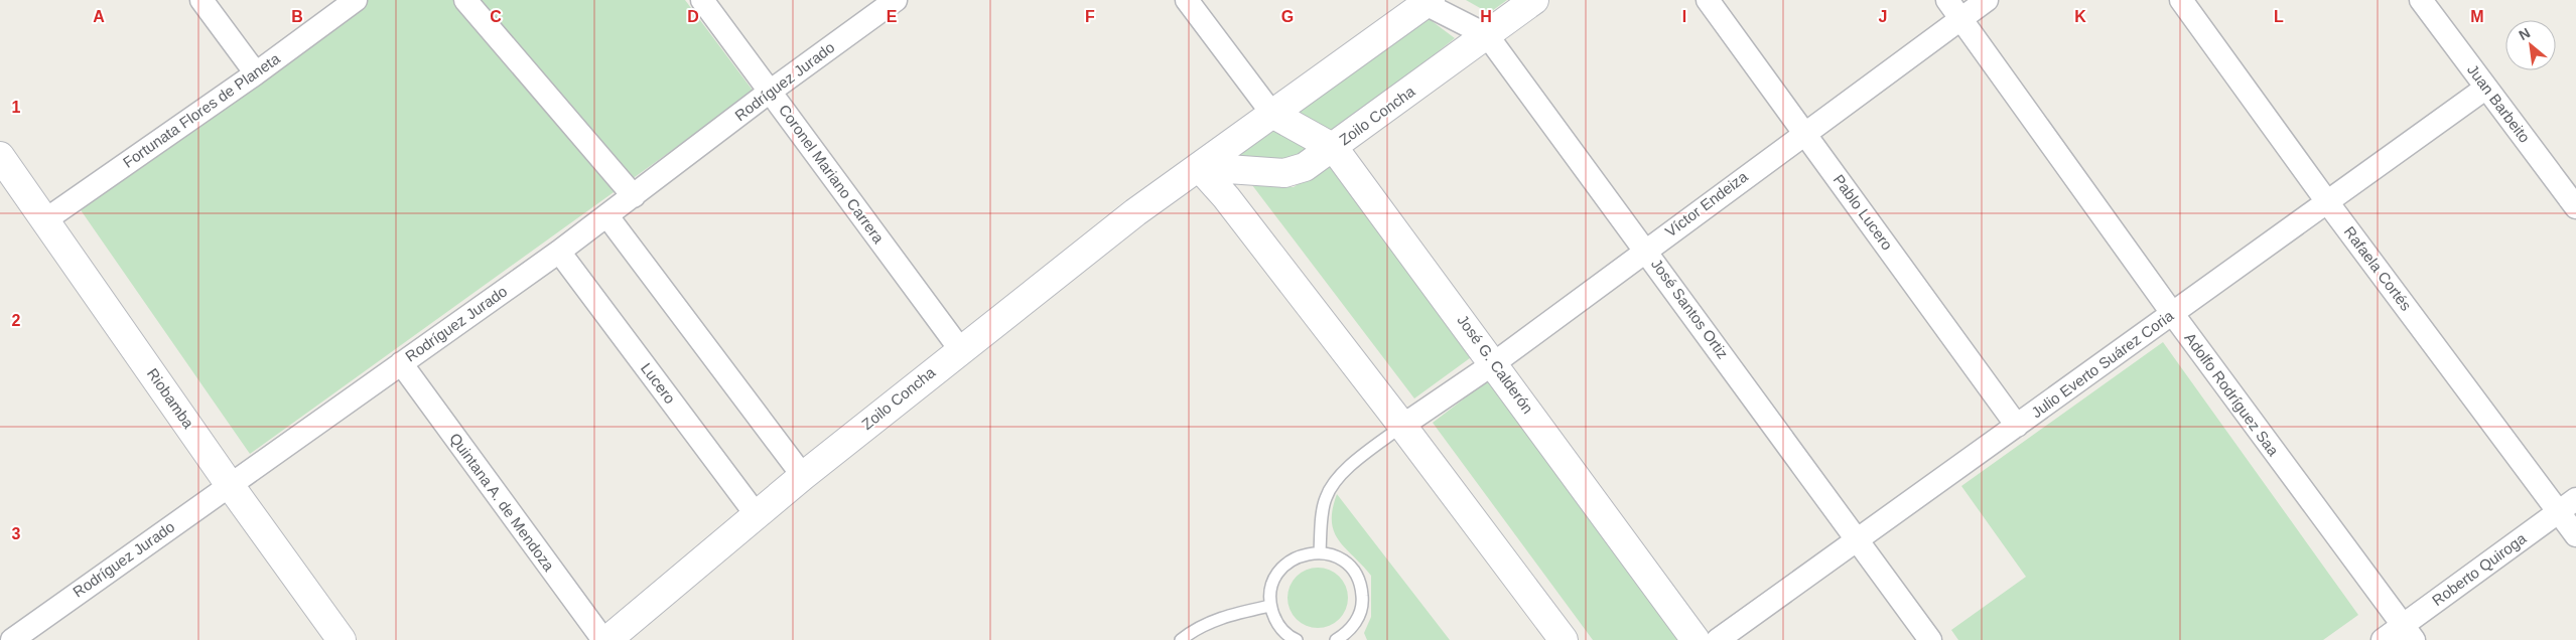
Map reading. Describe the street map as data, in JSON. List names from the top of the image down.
{
  "streets": {
    "street": [
      "Rodríguez Jurado",
      "Juan Barbeito",
      "Fortunata Flores de Planeta",
      "Zoilo Concha",
      "Coronel Mariano Carrera",
      "Víctor Endeiza",
      "Pablo Lucero",
      "Rafaela Cortés",
      "José Santos Ortiz",
      "José G. Calderón",
      "Julio Everto Suárez Coria",
      "Lucero",
      "Adolfo Rodríguez Saa",
      "Riobamba",
      "Quintana A. de Mendoza",
      "Roberto Quiroga"
    ]
  },
  "crossings": [
    ["Rodríguez Jurado", "Coronel Mariano Carrera"],
    ["Rodríguez Jurado", "Lucero"],
    ["Rodríguez Jurado", "Riobamba"],
    ["Rodríguez Jurado", "Quintana A. de Mendoza"],
    ["Juan Barbeito", "Julio Everto Suárez Coria"],
    ["Fortunata Flores de Planeta", "Riobamba"],
    ["Zoilo Concha", "Coronel Mariano Carrera"],
    ["Zoilo Concha", "José Santos Ortiz"],
    ["Zoilo Concha", "José G. Calderón"],
    ["Zoilo Concha", "Lucero"],
    ["Víctor Endeiza", "Pablo Lucero"],
    ["Víctor Endeiza", "José Santos Ortiz"],
    ["Víctor Endeiza", "José G. Calderón"],
    ["Víctor Endeiza", "Adolfo Rodríguez Saa"],
    ["Pablo Lucero", "Julio Everto Suárez Coria"],
    ["Rafaela Cortés", "Julio Everto Suárez Coria"],
    ["Rafaela Cortés", "Roberto Quiroga"],
    ["José Santos Ortiz", "Julio Everto Suárez Coria"],
    ["Julio Everto Suárez Coria", "Adolfo Rodríguez Saa"],
    ["Adolfo Rodríguez Saa", "Roberto Quiroga"]
  ],
  "north": "top left",
  "grid": {
    "columns": [
      "A",
      "B",
      "C",
      "D",
      "E",
      "F",
      "G",
      "H",
      "I",
      "J",
      "K",
      "L",
      "M"
    ],
    "rows": ["1", "2", "3"]
  }
}
